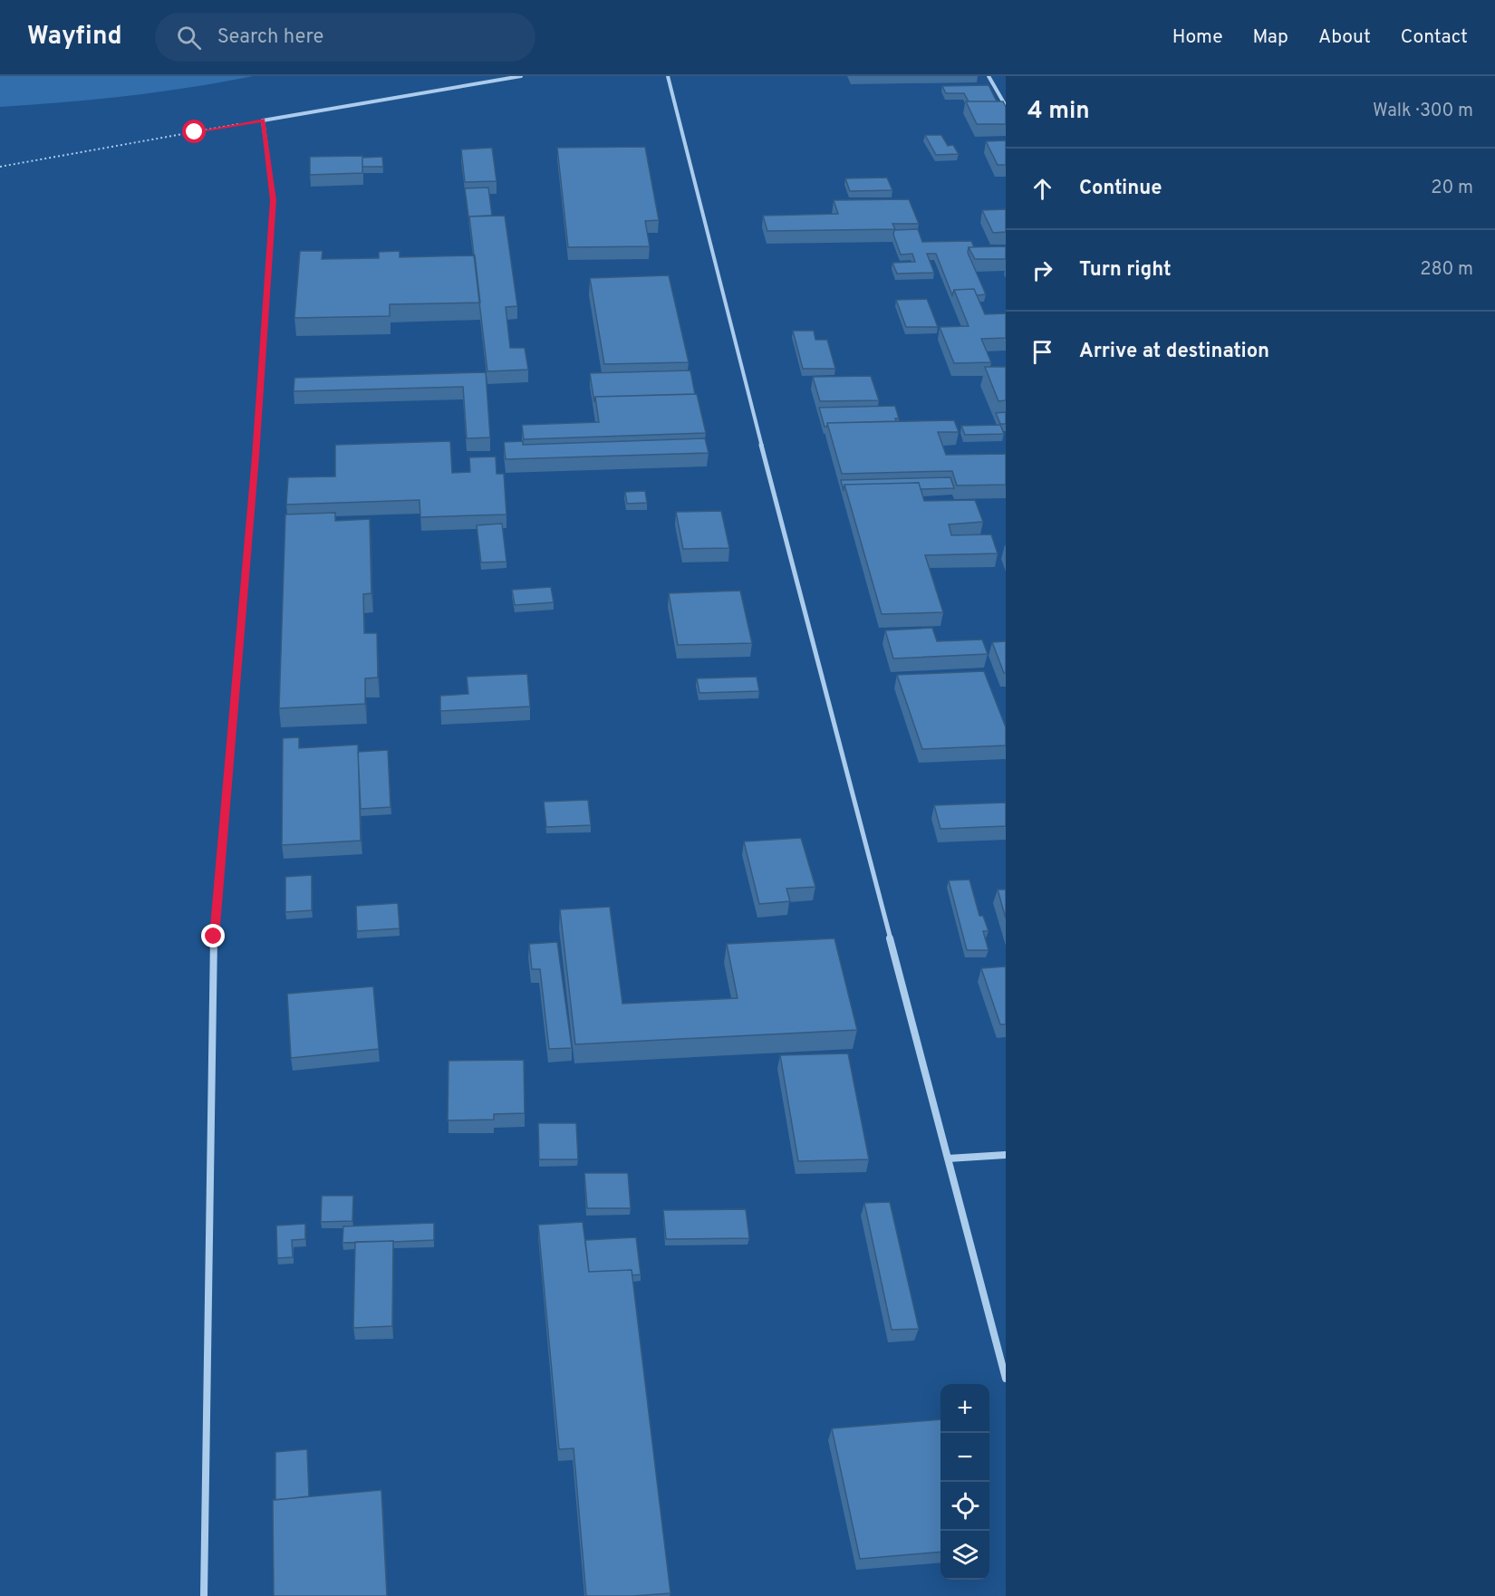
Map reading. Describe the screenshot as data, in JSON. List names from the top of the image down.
{
  "page": {
    "header": "Wayfind",
    "search": "Search here",
    "nav": [
      "Home",
      "Map",
      "About",
      "Contact"
    ],
    "heading": ["4 min", "Walk · 300 m"],
    "list": [
      ["Continue", "20 m"],
      ["Turn right", "280 m"],
      "Arrive at destination"
    ],
    "map_buttons": ["+", "−"]
  }
}
